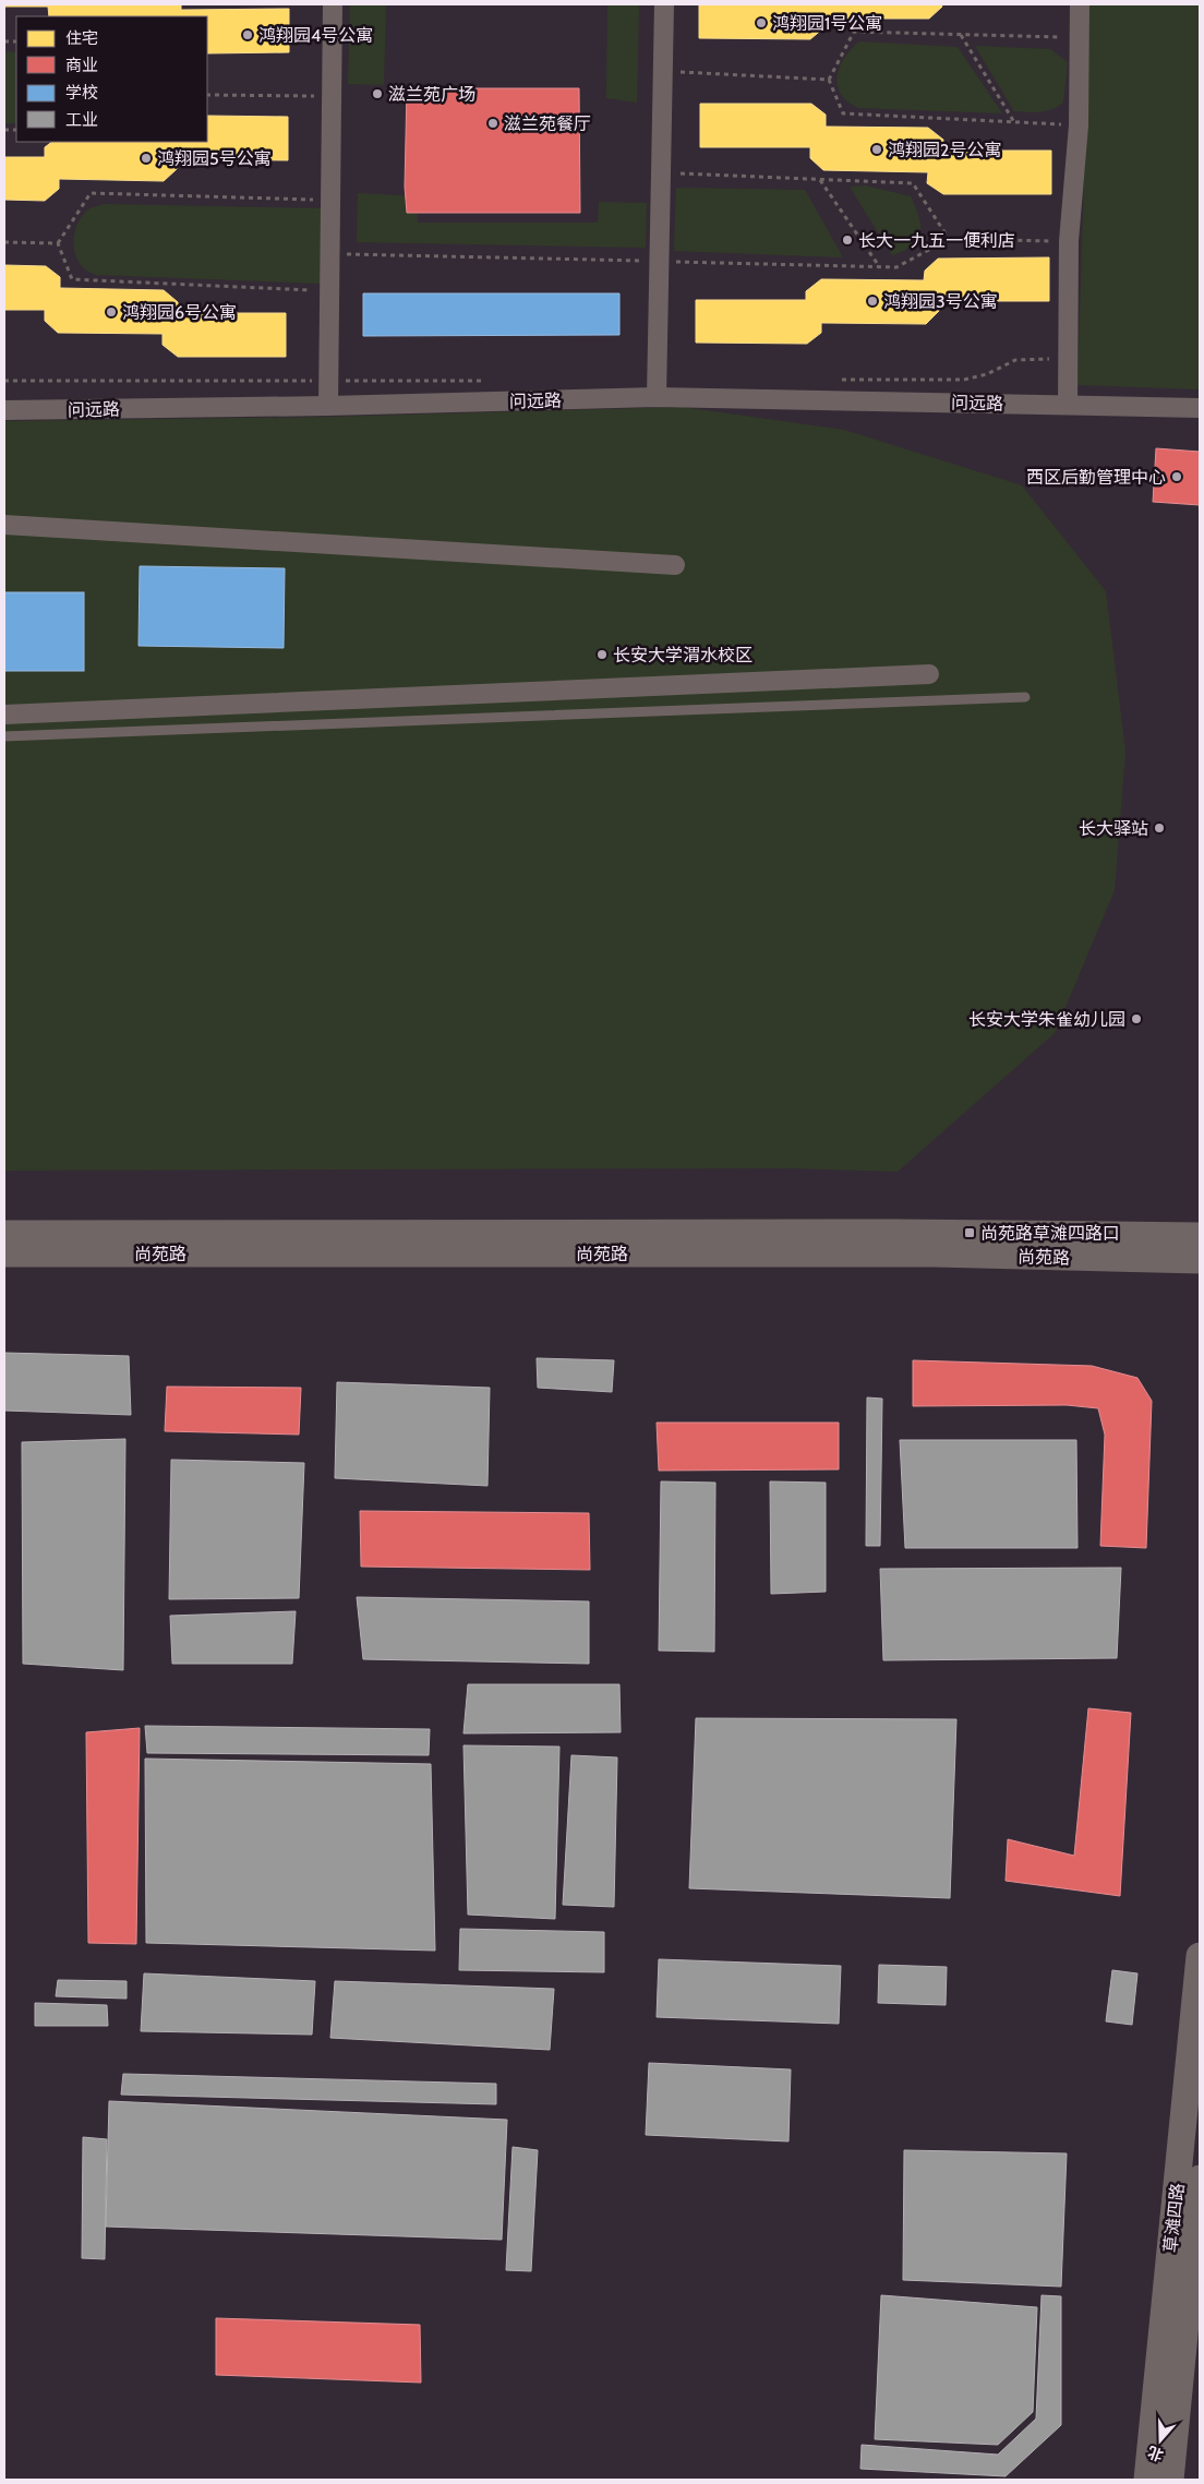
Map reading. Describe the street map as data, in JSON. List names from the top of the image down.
{
  "streets": {
    "main road": ["尚苑路", "草滩四路"],
    "street": ["问远路"]
  },
  "places": {
    "other": [
      "鸿翔园1号公寓",
      "鸿翔园4号公寓",
      "滋兰苑广场",
      "滋兰苑餐厅",
      "鸿翔园2号公寓",
      "鸿翔园5号公寓",
      "长大一九五一便利店",
      "鸿翔园3号公寓",
      "鸿翔园6号公寓",
      "西区后勤管理中心",
      "长安大学渭水校区",
      "长大驿站",
      "长安大学朱雀幼儿园"
    ],
    "transit": ["尚苑路草滩四路口"]
  },
  "legend": [
    "住宅",
    "商业",
    "学校",
    "工业"
  ],
  "north": "bottom"
}
